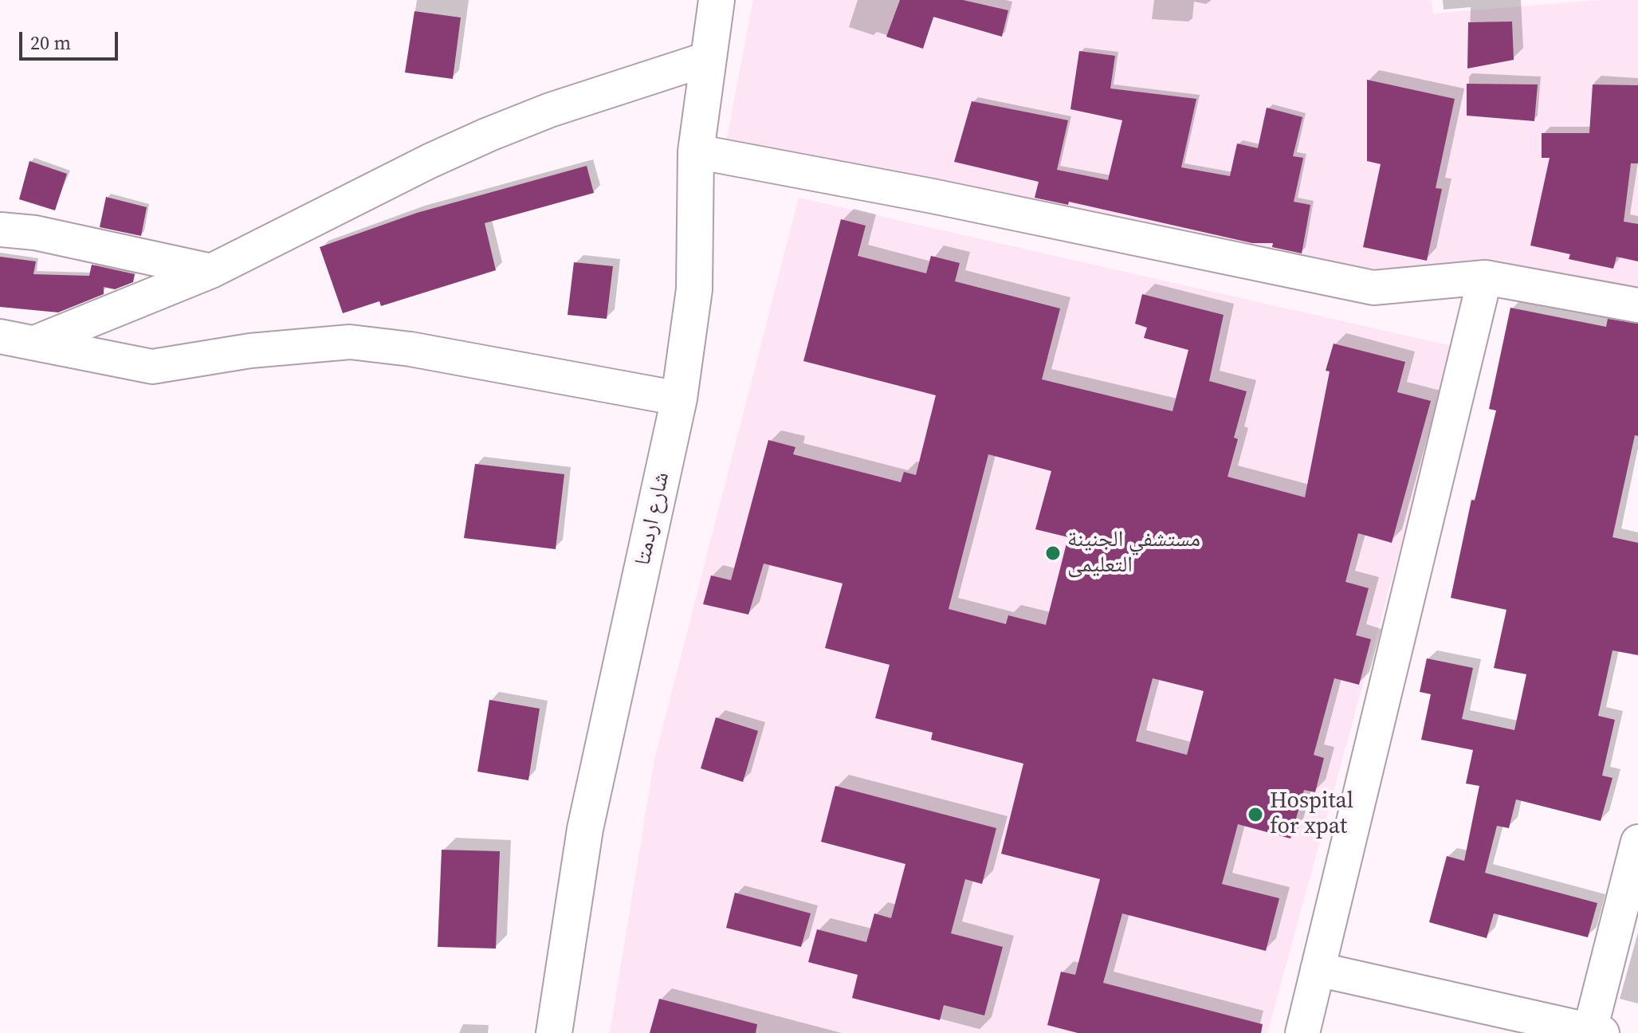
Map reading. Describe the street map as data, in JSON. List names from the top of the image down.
{
  "streets": {
    "main road": ["شارع اردمتا"]
  },
  "places": ["مستشفي الجنينة التعليمى", "Hospital for xpat"],
  "scale_bar": "20 m"
}
